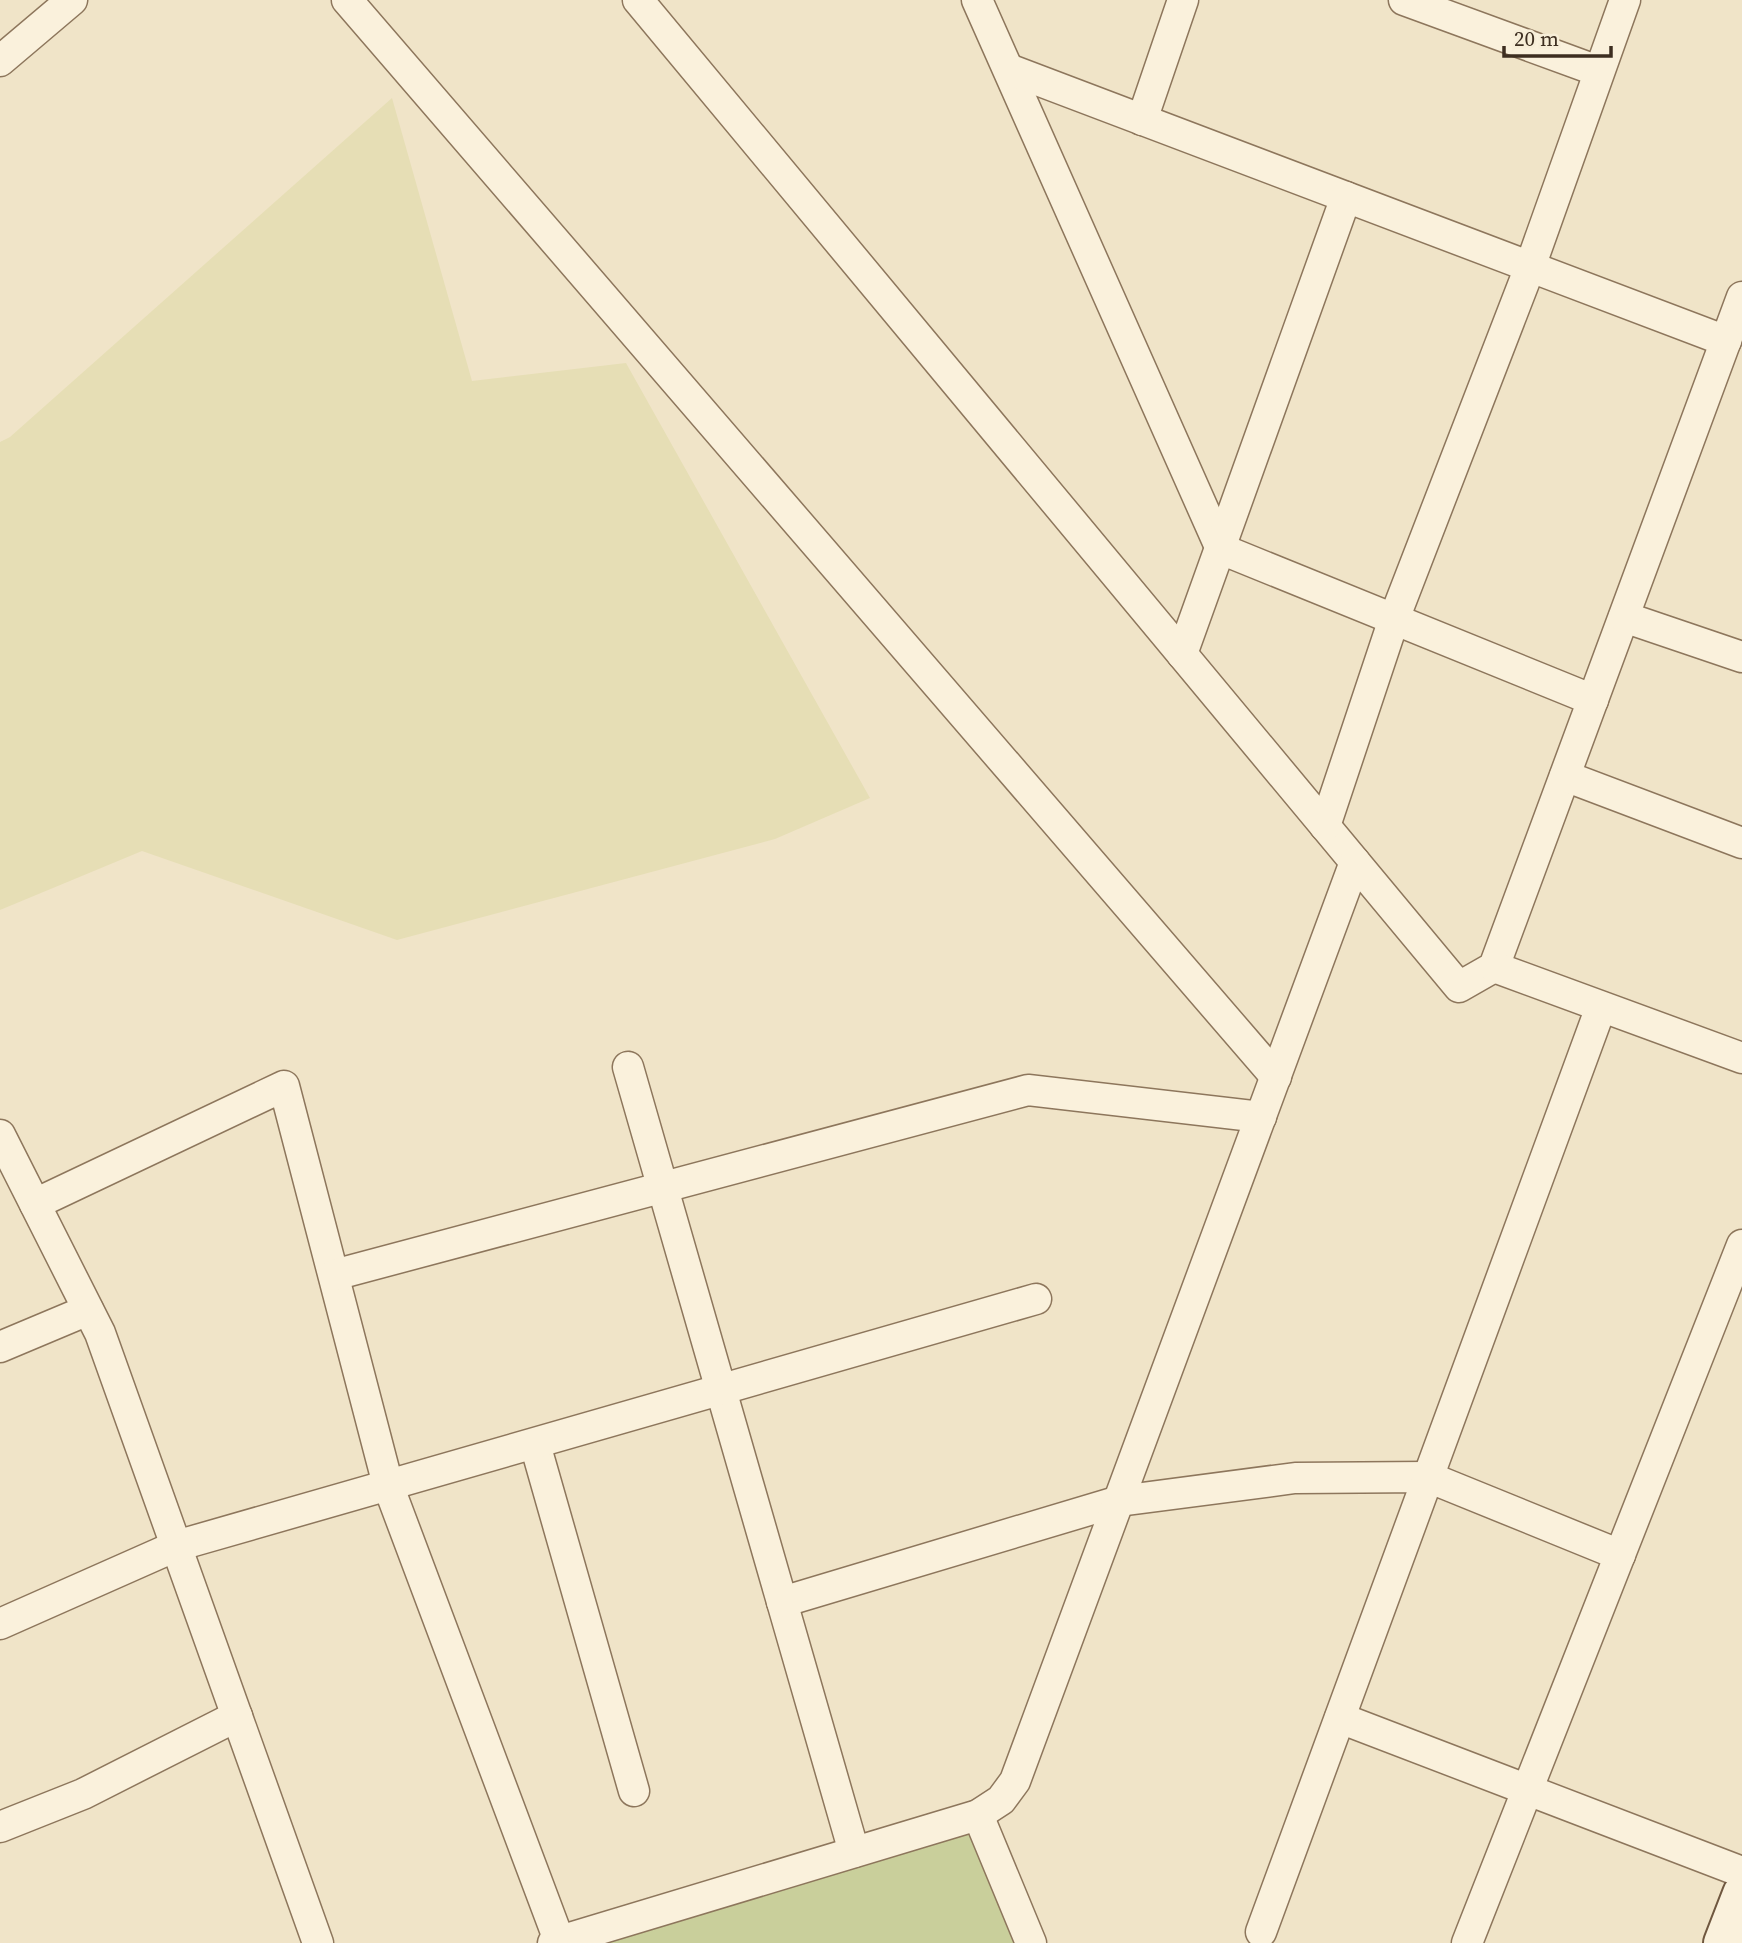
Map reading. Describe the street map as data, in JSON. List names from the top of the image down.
{
  "scale_bar": "20 m"
}
